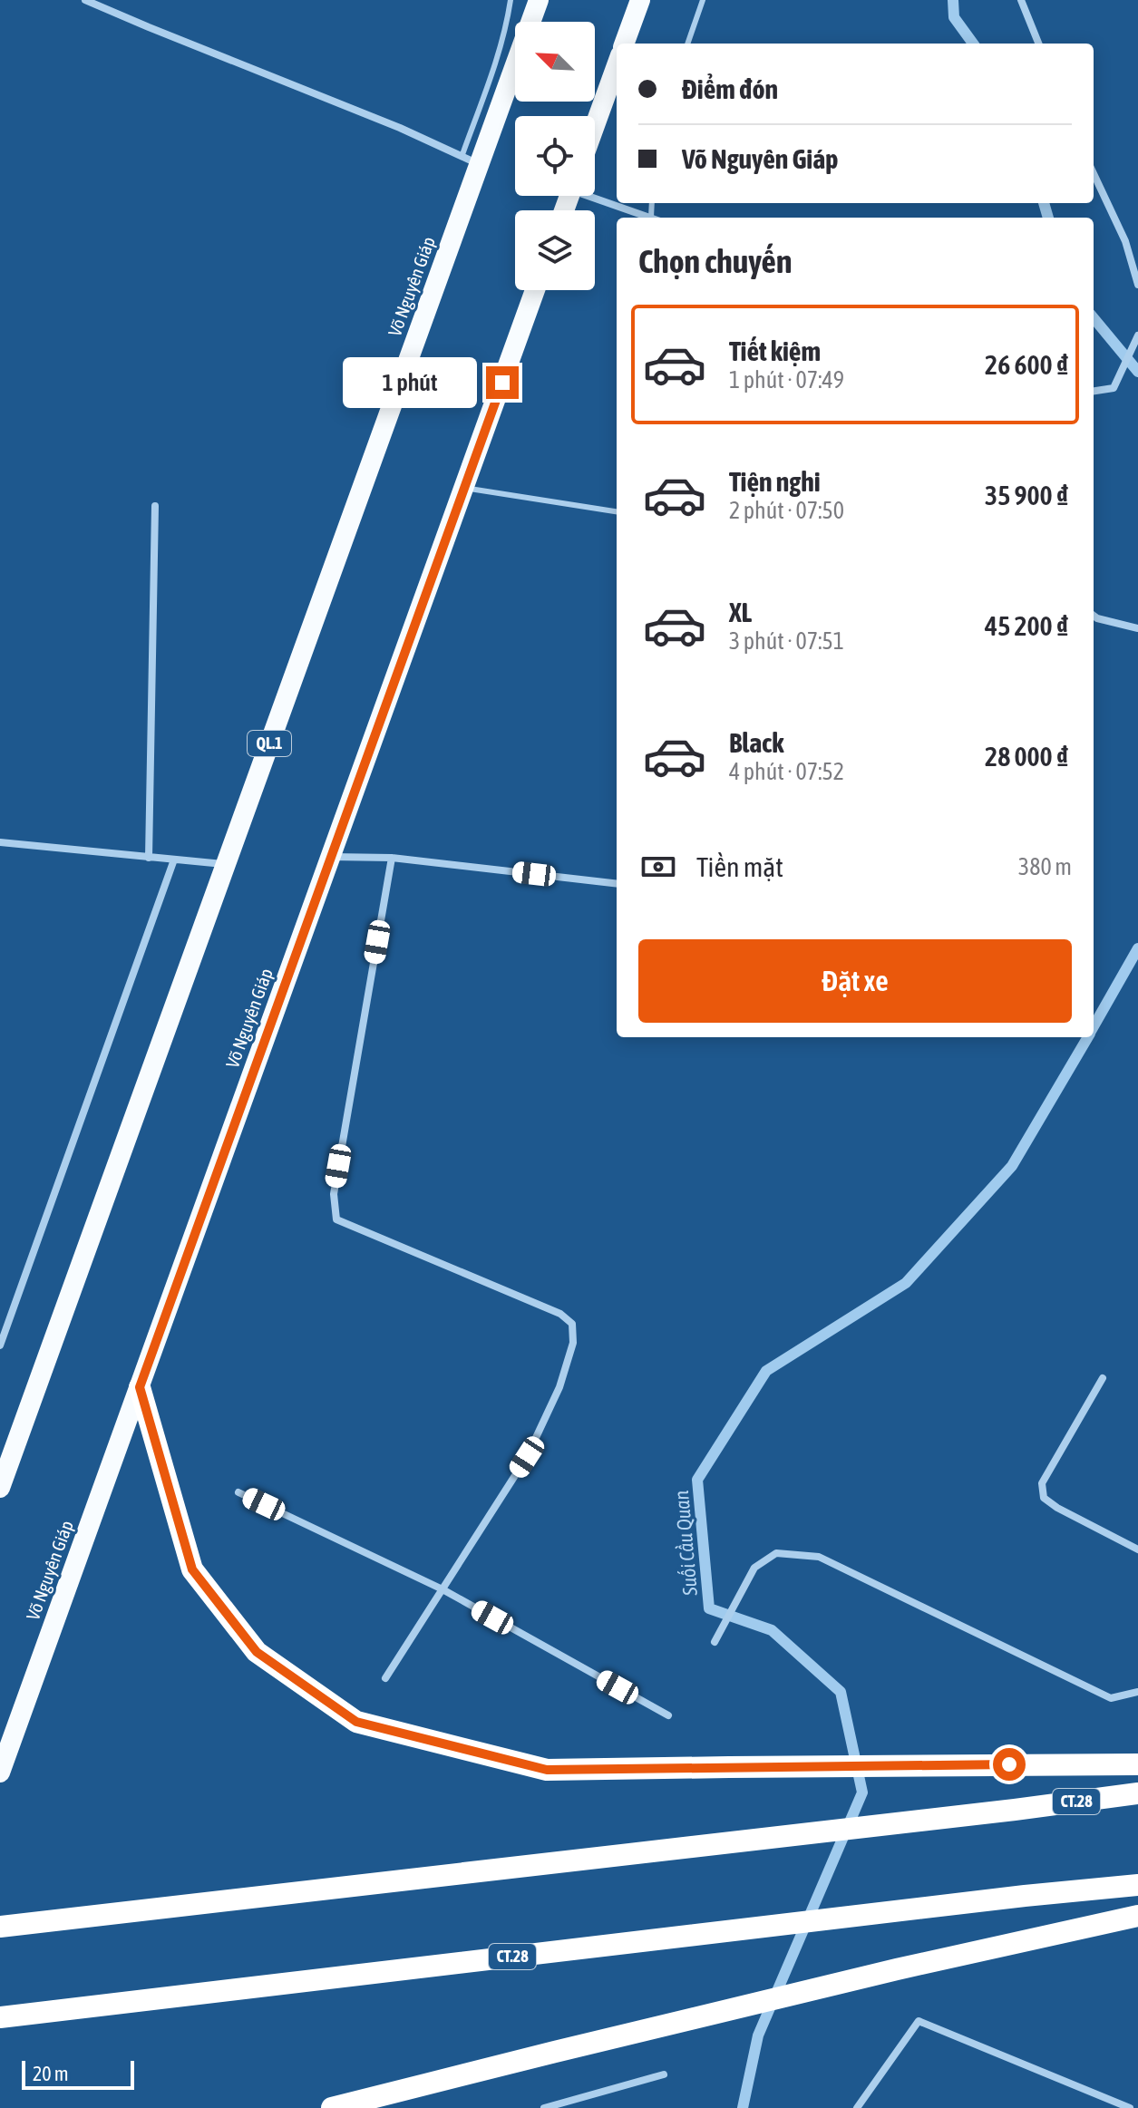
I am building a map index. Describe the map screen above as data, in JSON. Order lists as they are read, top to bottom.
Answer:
{
  "streets": {
    "highway": ["Võ Nguyên Giáp", "QL.1", "CT.28"]
  },
  "crossings": [
    ["Võ Nguyên Giáp", "CT.28"]
  ],
  "water": ["Suối Cầu Quan"],
  "scale_bar": "20 m",
  "north": "top left",
  "page": {
    "banner": ["Điểm đón", "Võ Nguyên Giáp"],
    "heading": "Chọn chuyến",
    "list": [
      {
        "name": "Tiết kiệm",
        "note": "1 phút · 07:49",
        "value": "26 600 ₫"
      },
      {
        "name": "Tiện nghi",
        "note": "2 phút · 07:50",
        "value": "35 900 ₫"
      },
      {
        "name": "XL",
        "note": "3 phút · 07:51",
        "value": "45 200 ₫"
      },
      {
        "name": "Black",
        "note": "4 phút · 07:52",
        "value": "28 000 ₫"
      }
    ],
    "bubble": "1 phút",
    "pay": ["Tiền mặt", "380 m"],
    "buttons": "Đặt xe",
    "scale": "20 m"
  }
}
